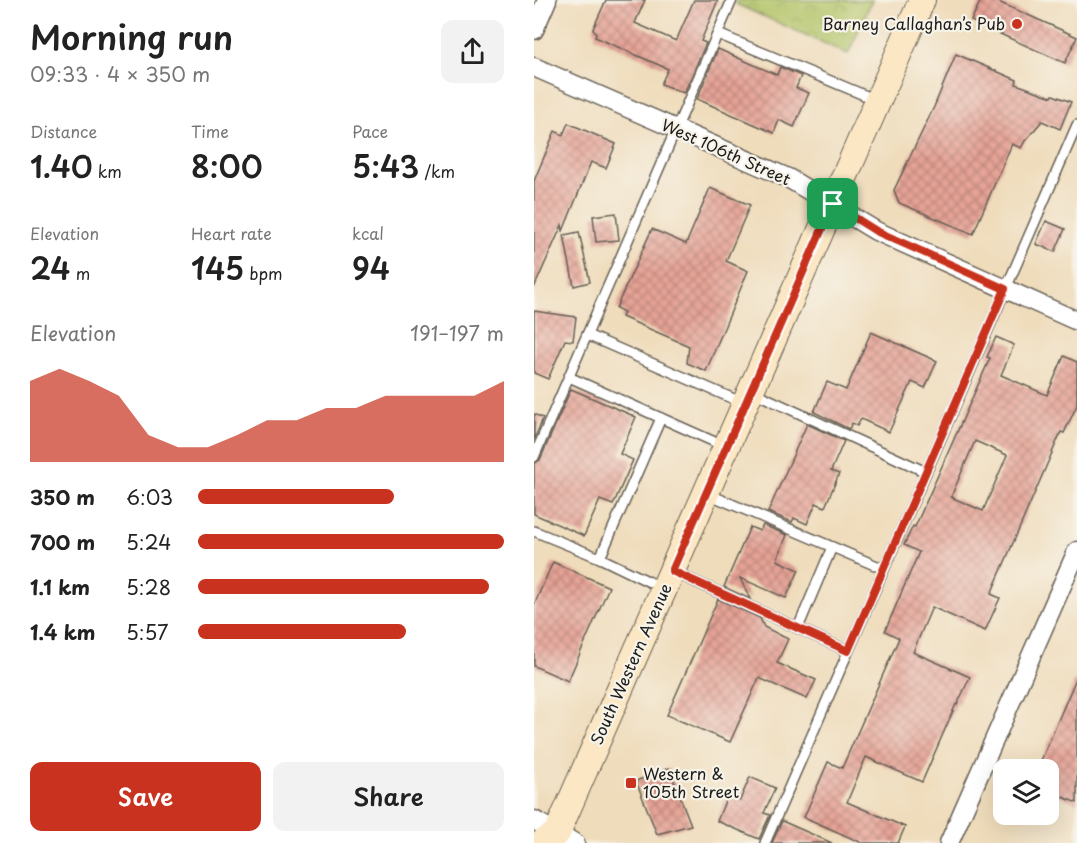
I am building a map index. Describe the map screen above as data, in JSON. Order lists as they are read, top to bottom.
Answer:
{
  "streets": {
    "main road": ["South Western Avenue"],
    "street": ["West 106th Street"]
  },
  "crossings": [
    ["West 106th Street", "South Western Avenue"]
  ],
  "places": {
    "other": ["Barney Callaghan’s Pub"],
    "transit": ["Western & 105th Street"]
  },
  "page": {
    "heading": ["Morning run", "09:33 · 4 × 350 m"],
    "stats": [
      ["Distance", "1.40 km"],
      ["Time", "8:00"],
      ["Pace", "5:43 /km"],
      ["Elevation", "24 m"],
      ["Heart rate", "145 bpm"],
      ["kcal", "94"]
    ],
    "chart": ["Elevation", "191–197 m"],
    "list": [
      {
        "name": "350 m",
        "note": "6:03"
      },
      {
        "name": "700 m",
        "note": "5:24"
      },
      {
        "name": "1.1 km",
        "note": "5:28"
      },
      {
        "name": "1.4 km",
        "note": "5:57"
      }
    ],
    "buttons": ["Save", "Share"]
  }
}
